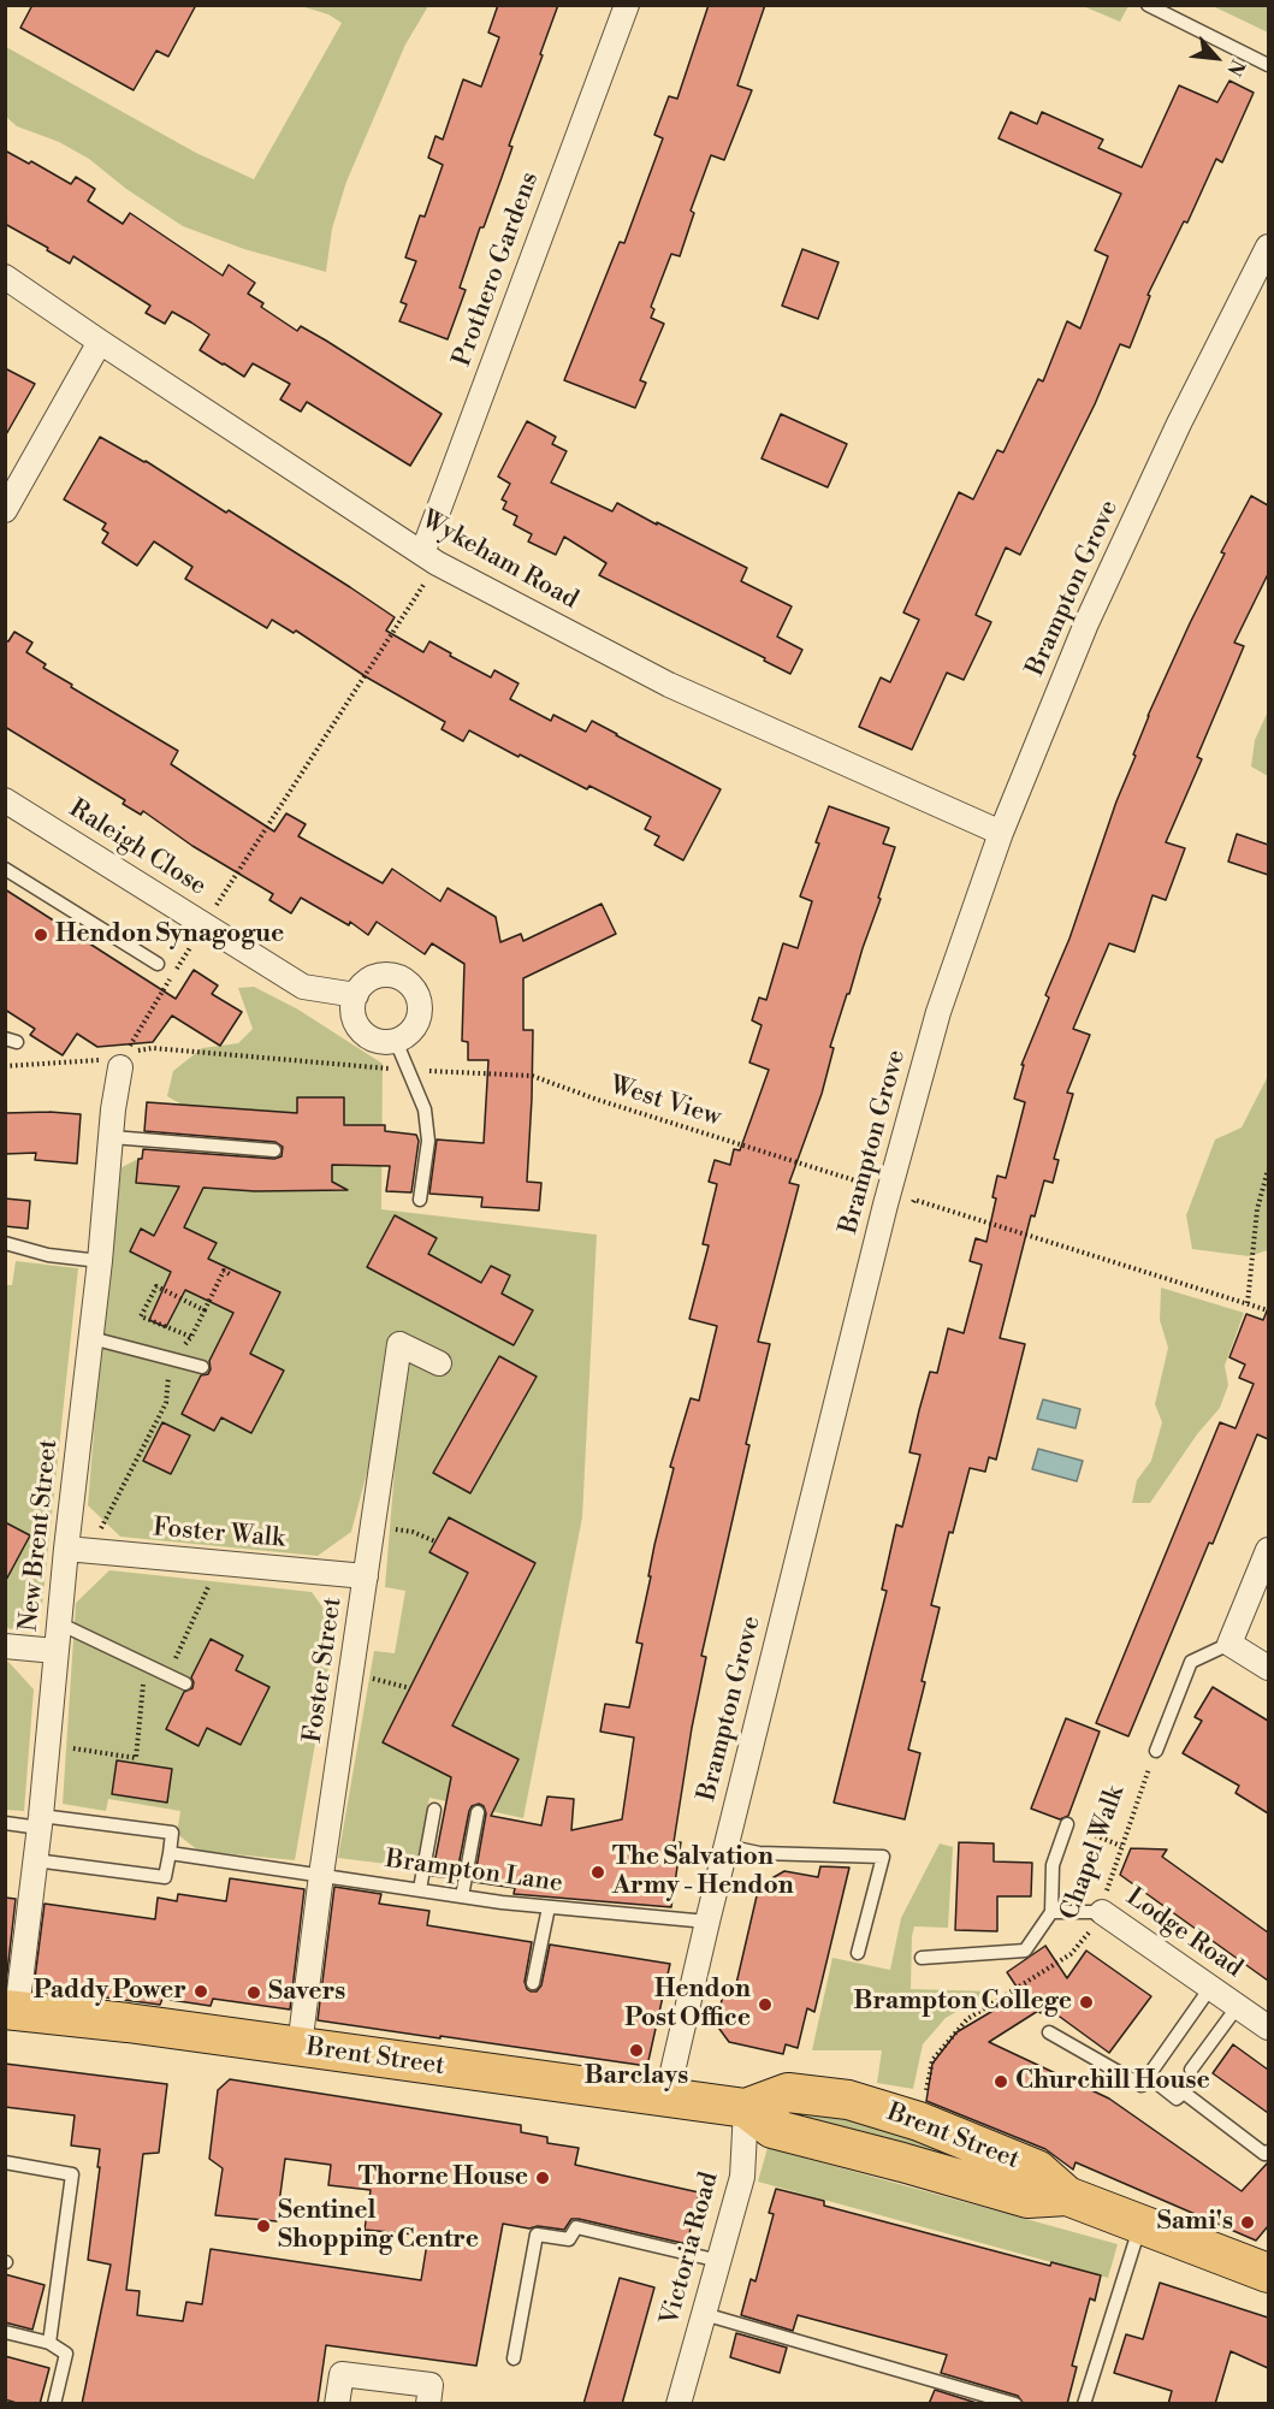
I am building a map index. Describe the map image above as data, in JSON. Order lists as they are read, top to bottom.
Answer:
{
  "streets": {
    "main road": ["Brent Street"],
    "street": [
      "Prothero Gardens",
      "Wykeham Road",
      "Brampton Grove",
      "Raleigh Close",
      "Foster Walk",
      "New Brent Street",
      "Foster Street",
      "Lodge Road",
      "Victoria Road"
    ],
    "lane": ["Brampton Lane"],
    "path": ["West View", "Chapel Walk"]
  },
  "crossings": [
    ["Prothero Gardens", "Wykeham Road"],
    ["Wykeham Road", "Brampton Grove"],
    ["Brampton Grove", "West View"],
    ["Brampton Grove", "Brampton Lane"],
    ["Brampton Grove", "Brent Street"],
    ["West View", "New Brent Street"],
    ["Foster Walk", "New Brent Street"],
    ["Foster Walk", "Foster Street"],
    ["New Brent Street", "Brent Street"],
    ["Foster Street", "Brampton Lane"],
    ["Foster Street", "Brent Street"],
    ["Chapel Walk", "Lodge Road"],
    ["Chapel Walk", "Brent Street"],
    ["Brent Street", "Victoria Road"]
  ],
  "places": [
    "Hendon Synagogue",
    "The Salvation Army - Hendon",
    "Paddy Power",
    "Savers",
    "Brampton College",
    "Hendon Post Office",
    "Barclays",
    "Churchill House",
    "Thorne House",
    "Sami's",
    "Sentinel Shopping Centre"
  ],
  "north": "bottom right"
}
